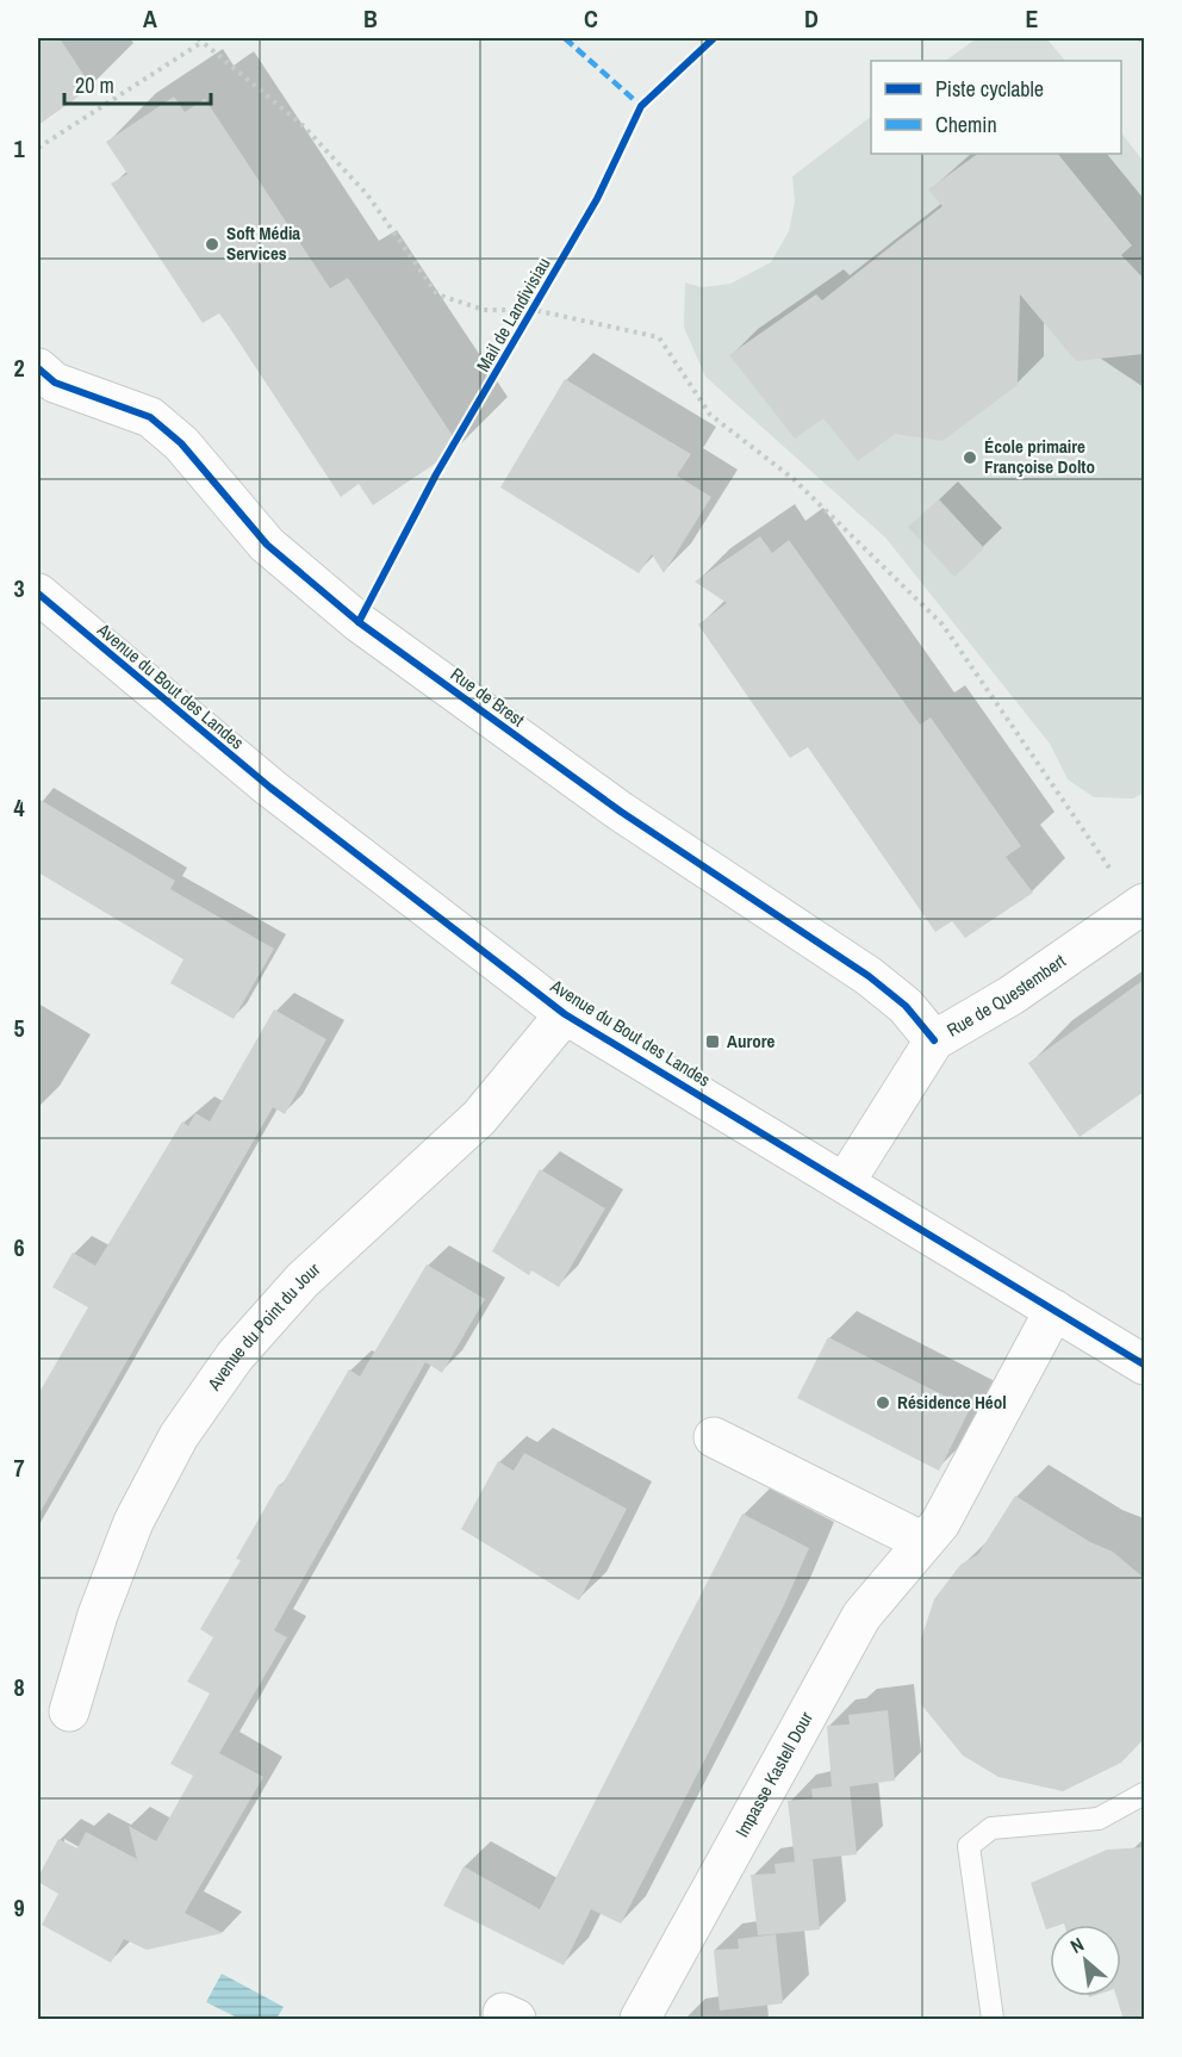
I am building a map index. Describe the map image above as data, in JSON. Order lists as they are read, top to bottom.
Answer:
{
  "streets": {
    "street": [
      "Avenue du Bout des Landes",
      "Rue de Brest",
      "Rue de Questembert",
      "Avenue du Point du Jour",
      "Impasse Kastell Dour"
    ],
    "cycle path": ["Mail de Landivisiau"]
  },
  "crossings": [
    ["Mail de Landivisiau", "Rue de Brest"],
    ["Avenue du Bout des Landes", "Rue de Questembert"],
    ["Avenue du Bout des Landes", "Avenue du Point du Jour"],
    ["Avenue du Bout des Landes", "Impasse Kastell Dour"],
    ["Rue de Brest", "Rue de Questembert"]
  ],
  "places": {
    "other": ["Soft Média Services", "École primaire Françoise Dolto", "Résidence Héol"],
    "transit": ["Aurore"]
  },
  "legend": ["Piste cyclable", "Chemin"],
  "scale_bar": "20 m",
  "north": "top left",
  "grid": {
    "columns": [
      "A",
      "B",
      "C",
      "D",
      "E"
    ],
    "rows": [
      "1",
      "2",
      "3",
      "4",
      "5",
      "6",
      "7",
      "8",
      "9"
    ]
  }
}
